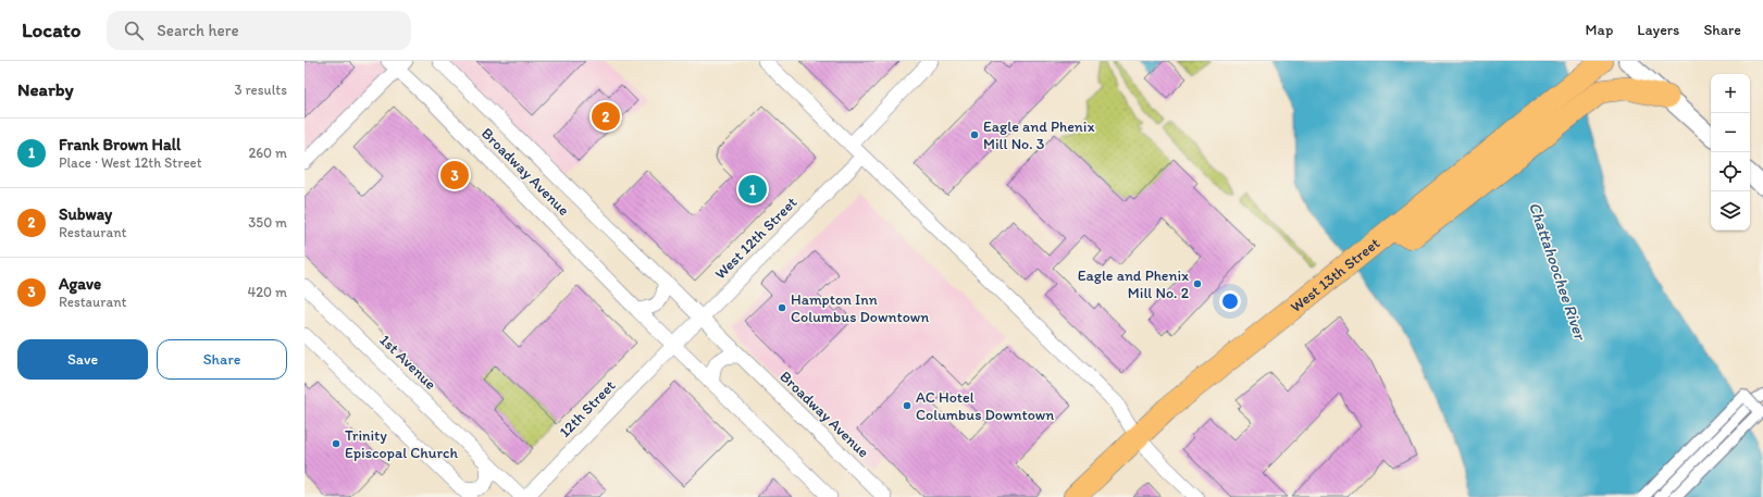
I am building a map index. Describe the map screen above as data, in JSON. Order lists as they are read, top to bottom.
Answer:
{
  "streets": {
    "main road": ["West 13th Street"],
    "street": [
      "Broadway Avenue",
      "West 12th Street",
      "1st Avenue",
      "12th Street"
    ]
  },
  "crossings": [
    ["Broadway Avenue", "West 12th Street"],
    ["Broadway Avenue", "12th Street"],
    ["West 12th Street", "12th Street"]
  ],
  "water": ["Chattahoochee River"],
  "places": [
    "Eagle and Phenix Mill No. 3",
    "Eagle and Phenix Mill No. 2",
    "Hampton Inn Columbus Downtown",
    "AC Hotel Columbus Downtown",
    "Trinity Episcopal Church"
  ],
  "page": {
    "header": "Locato",
    "search": "Search here",
    "nav": ["Map", "Layers", "Share"],
    "heading": ["Nearby", "3 results"],
    "map_buttons": ["+", "−"],
    "pins": ["2", "3", "1"],
    "list": [
      {
        "mark": "1",
        "name": "Frank Brown Hall",
        "note": "Place · West 12th Street",
        "value": "260 m"
      },
      {
        "mark": "2",
        "name": "Subway",
        "note": "Restaurant",
        "value": "350 m"
      },
      {
        "mark": "3",
        "name": "Agave",
        "note": "Restaurant",
        "value": "420 m"
      }
    ],
    "buttons": ["Save", "Share"]
  }
}
